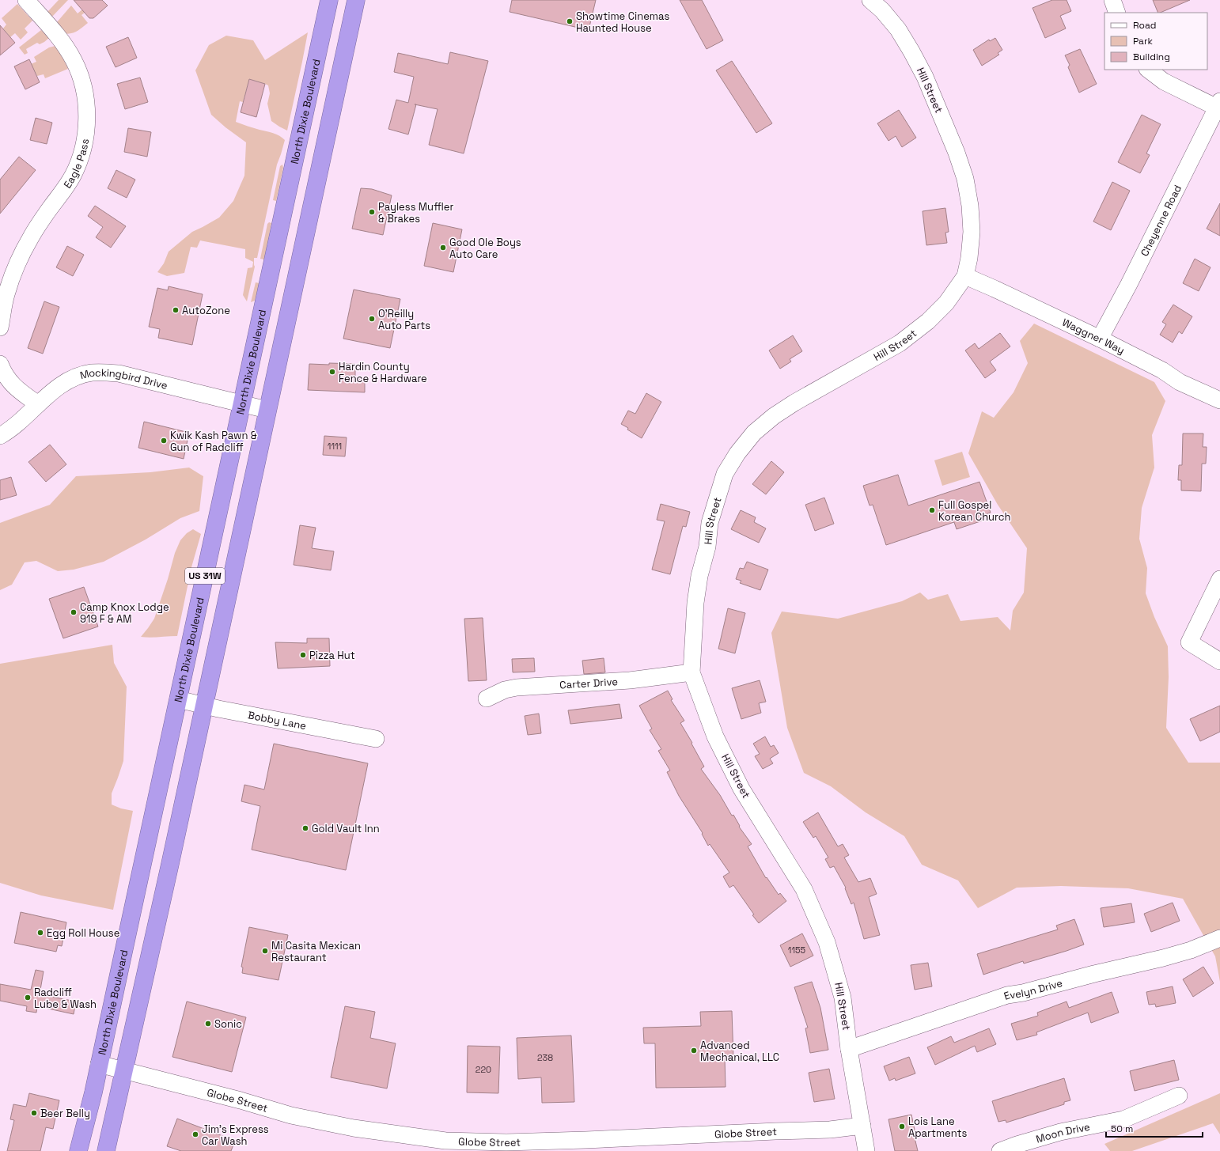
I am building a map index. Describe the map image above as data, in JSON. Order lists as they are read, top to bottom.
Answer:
{
  "streets": {
    "highway": ["North Dixie Boulevard", "US 31W"],
    "street": [
      "Hill Street",
      "Eagle Pass",
      "Cheyenne Road",
      "Waggner Way",
      "Mockingbird Drive",
      "Carter Drive",
      "Bobby Lane",
      "Evelyn Drive",
      "Globe Street",
      "Moon Drive"
    ]
  },
  "crossings": [
    ["Hill Street", "Waggner Way"],
    ["Hill Street", "Carter Drive"],
    ["Hill Street", "Evelyn Drive"],
    ["Hill Street", "Globe Street"],
    ["North Dixie Boulevard", "Mockingbird Drive"],
    ["North Dixie Boulevard", "Bobby Lane"],
    ["North Dixie Boulevard", "Globe Street"],
    ["Cheyenne Road", "Waggner Way"],
    ["Mockingbird Drive", "US 31W"],
    ["US 31W", "Bobby Lane"],
    ["US 31W", "Globe Street"]
  ],
  "places": [
    "Showtime Cinemas Haunted House",
    "Payless Muffler & Brakes",
    "Good Ole Boys Auto Care",
    "AutoZone",
    "O'Reilly Auto Parts",
    "Hardin County Fence & Hardware",
    "Kwik Kash Pawn & Gun of Radcliff",
    "Full Gospel Korean Church",
    "Camp Knox Lodge 919 F & AM",
    "Pizza Hut",
    "Gold Vault Inn",
    "Egg Roll House",
    "Mi Casita Mexican Restaurant",
    "Radcliff Lube & Wash",
    "Sonic",
    "Advanced Mechanical, LLC",
    "Beer Belly",
    "Lois Lane Apartments",
    "Jim's Express Car Wash"
  ],
  "house_numbers": [
    "1111",
    "1155",
    "238",
    "220"
  ],
  "legend": ["Road", "Park", "Building"],
  "scale_bar": "50 m"
}
